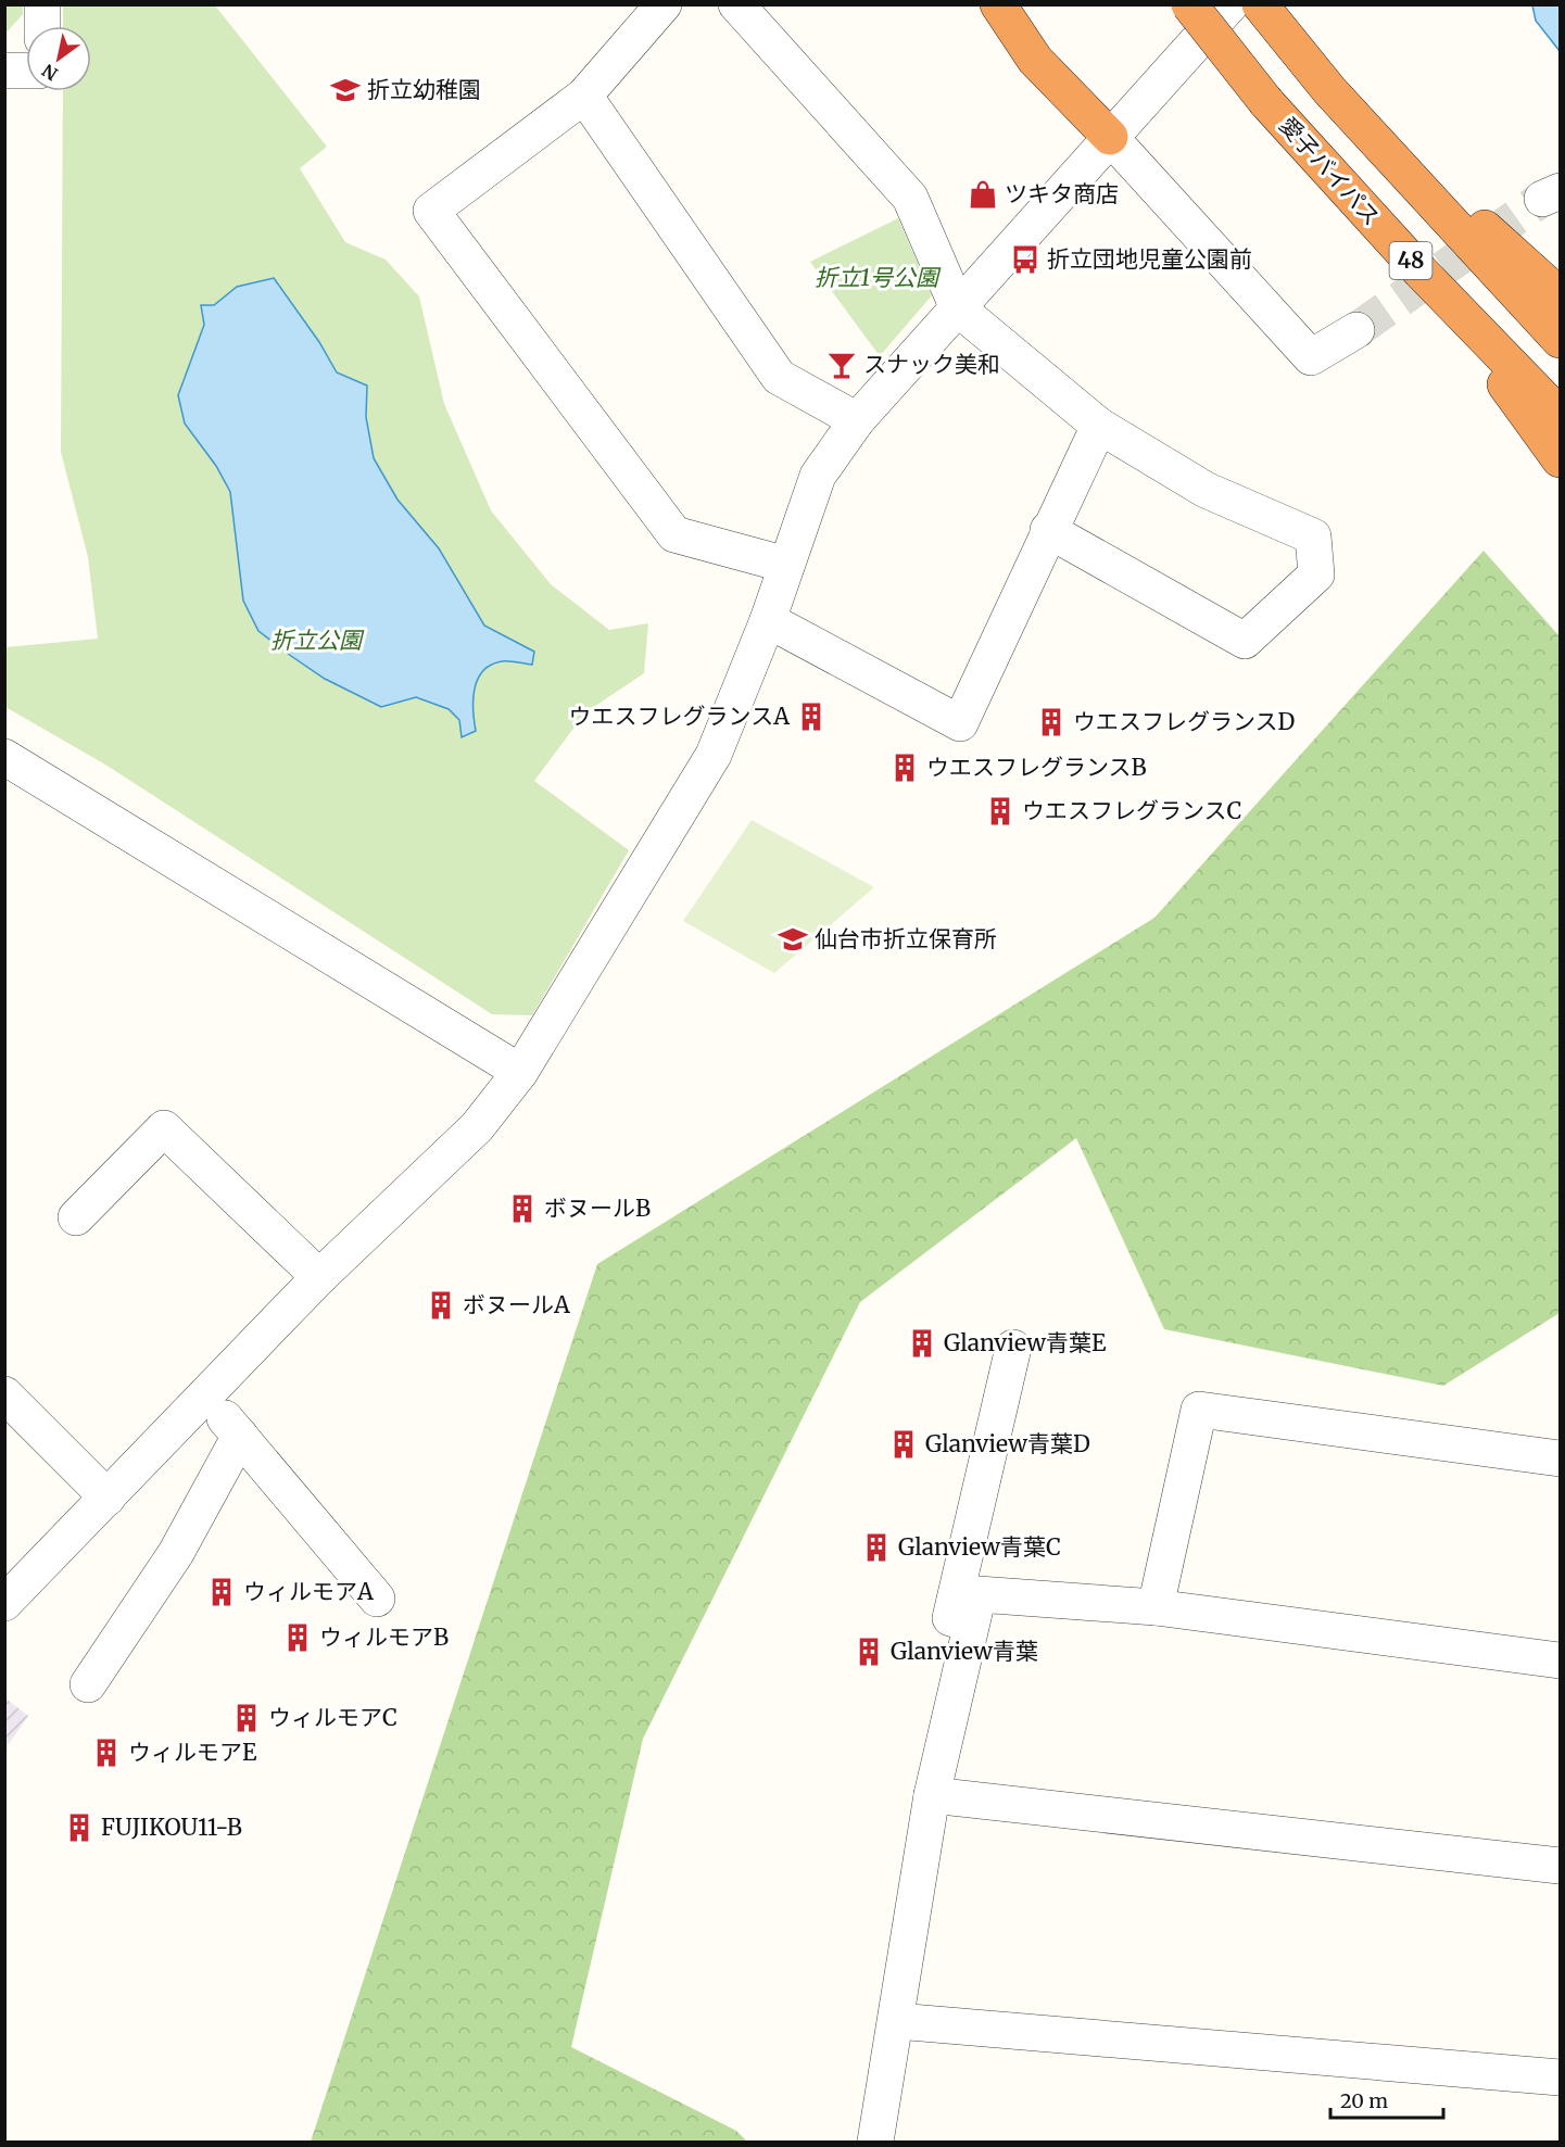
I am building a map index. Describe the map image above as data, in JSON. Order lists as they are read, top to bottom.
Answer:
{
  "streets": {
    "highway": ["愛子バイパス", "48"]
  },
  "parks": ["折立1号公園", "折立公園"],
  "places": {
    "school or university": ["折立幼稚園", "仙台市折立保育所"],
    "shop": ["ツキタ商店"],
    "bus stop": ["折立団地児童公園前"],
    "bar": ["スナック美和"],
    "building": [
      "ウエスフレグランスA",
      "ウエスフレグランスD",
      "ウエスフレグランスB",
      "ウエスフレグランスC",
      "ボヌールB",
      "ボヌールA",
      "Glanview青葉E",
      "Glanview青葉D",
      "Glanview青葉C",
      "ウィルモアA",
      "ウィルモアB",
      "Glanview青葉",
      "ウィルモアC",
      "ウィルモアE",
      "FUJIKOU11-B"
    ]
  },
  "scale_bar": "20 m",
  "north": "bottom left"
}
